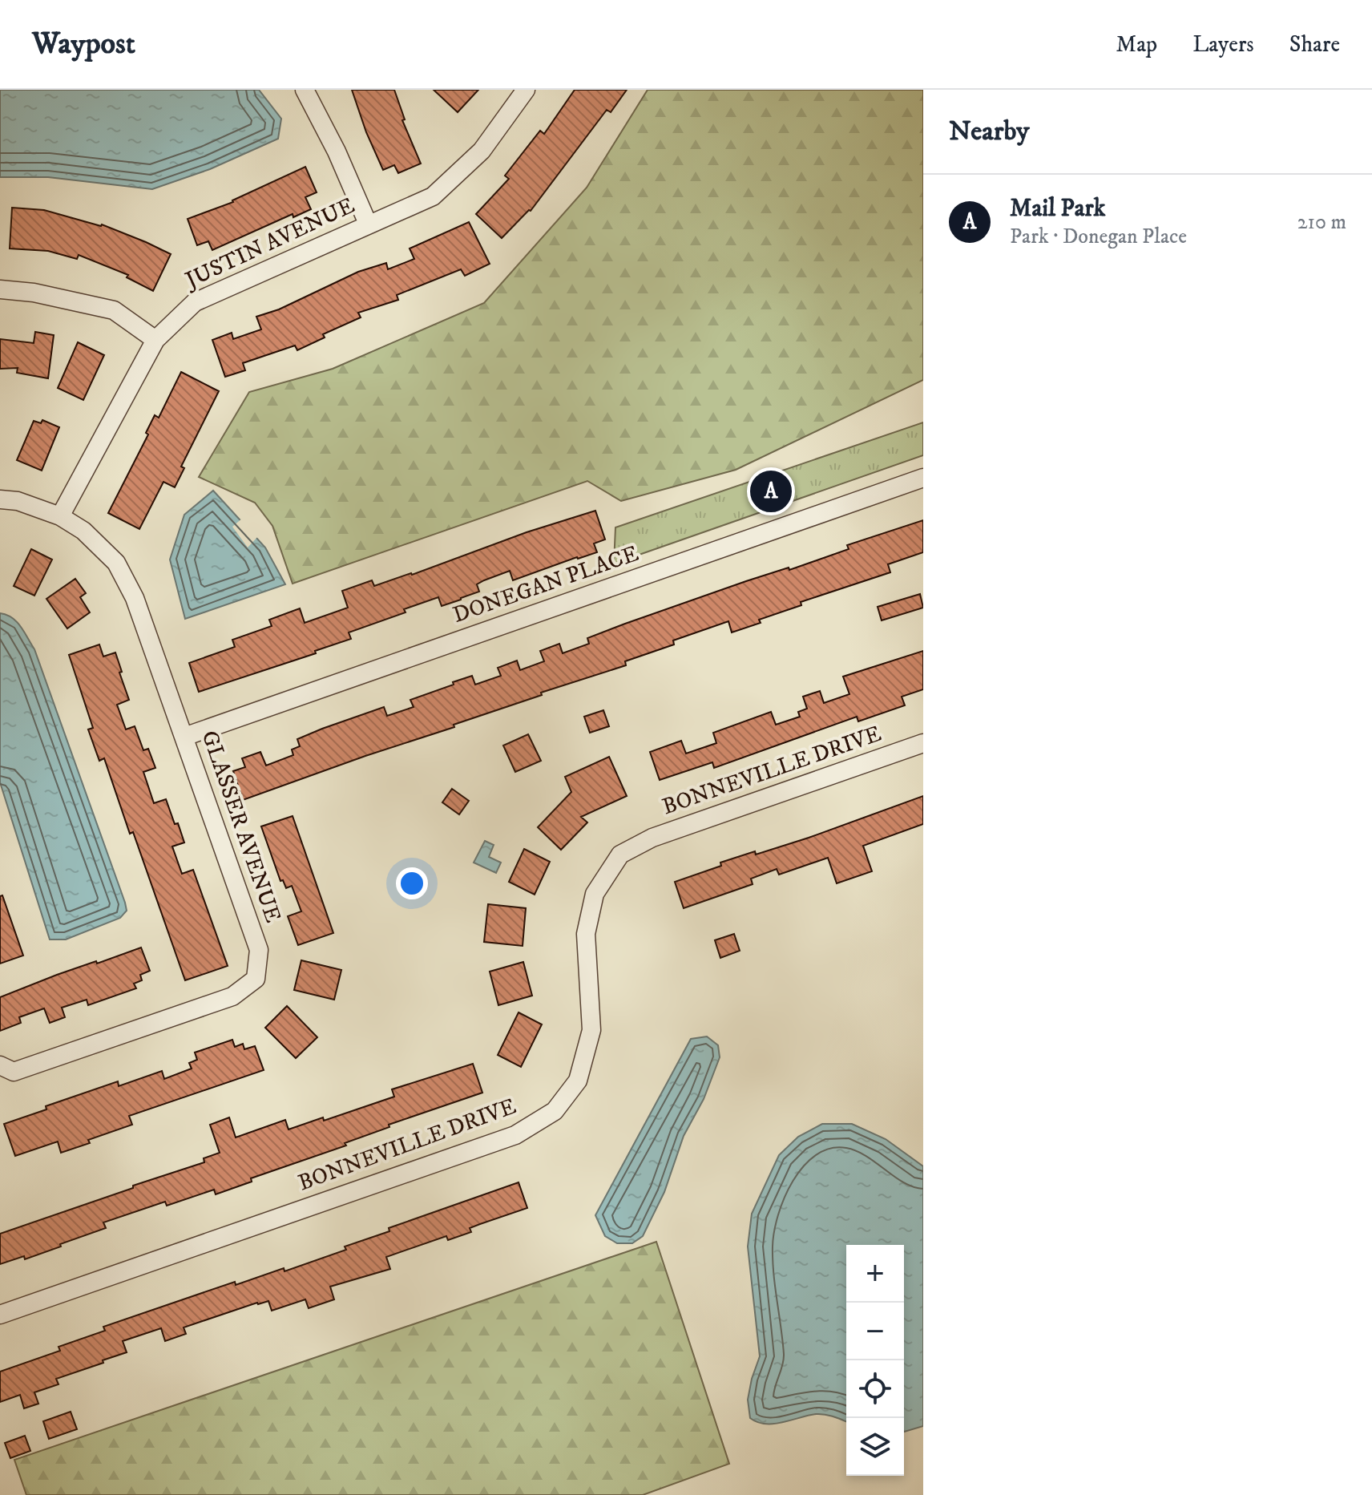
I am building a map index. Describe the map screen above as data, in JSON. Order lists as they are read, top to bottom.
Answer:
{
  "streets": {
    "street": [
      "JUSTIN AVENUE",
      "DONEGAN PLACE",
      "BONNEVILLE DRIVE",
      "GLASSER AVENUE"
    ]
  },
  "crossings": [
    ["JUSTIN AVENUE", "GLASSER AVENUE"],
    ["DONEGAN PLACE", "GLASSER AVENUE"]
  ],
  "page": {
    "header": "Waypost",
    "nav": ["Map", "Layers", "Share"],
    "heading": "Nearby",
    "list": [
      {
        "mark": "A",
        "name": "Mail Park",
        "note": "Park · Donegan Place",
        "value": "210 m"
      }
    ],
    "pins": "A",
    "map_buttons": ["+", "−"]
  }
}
